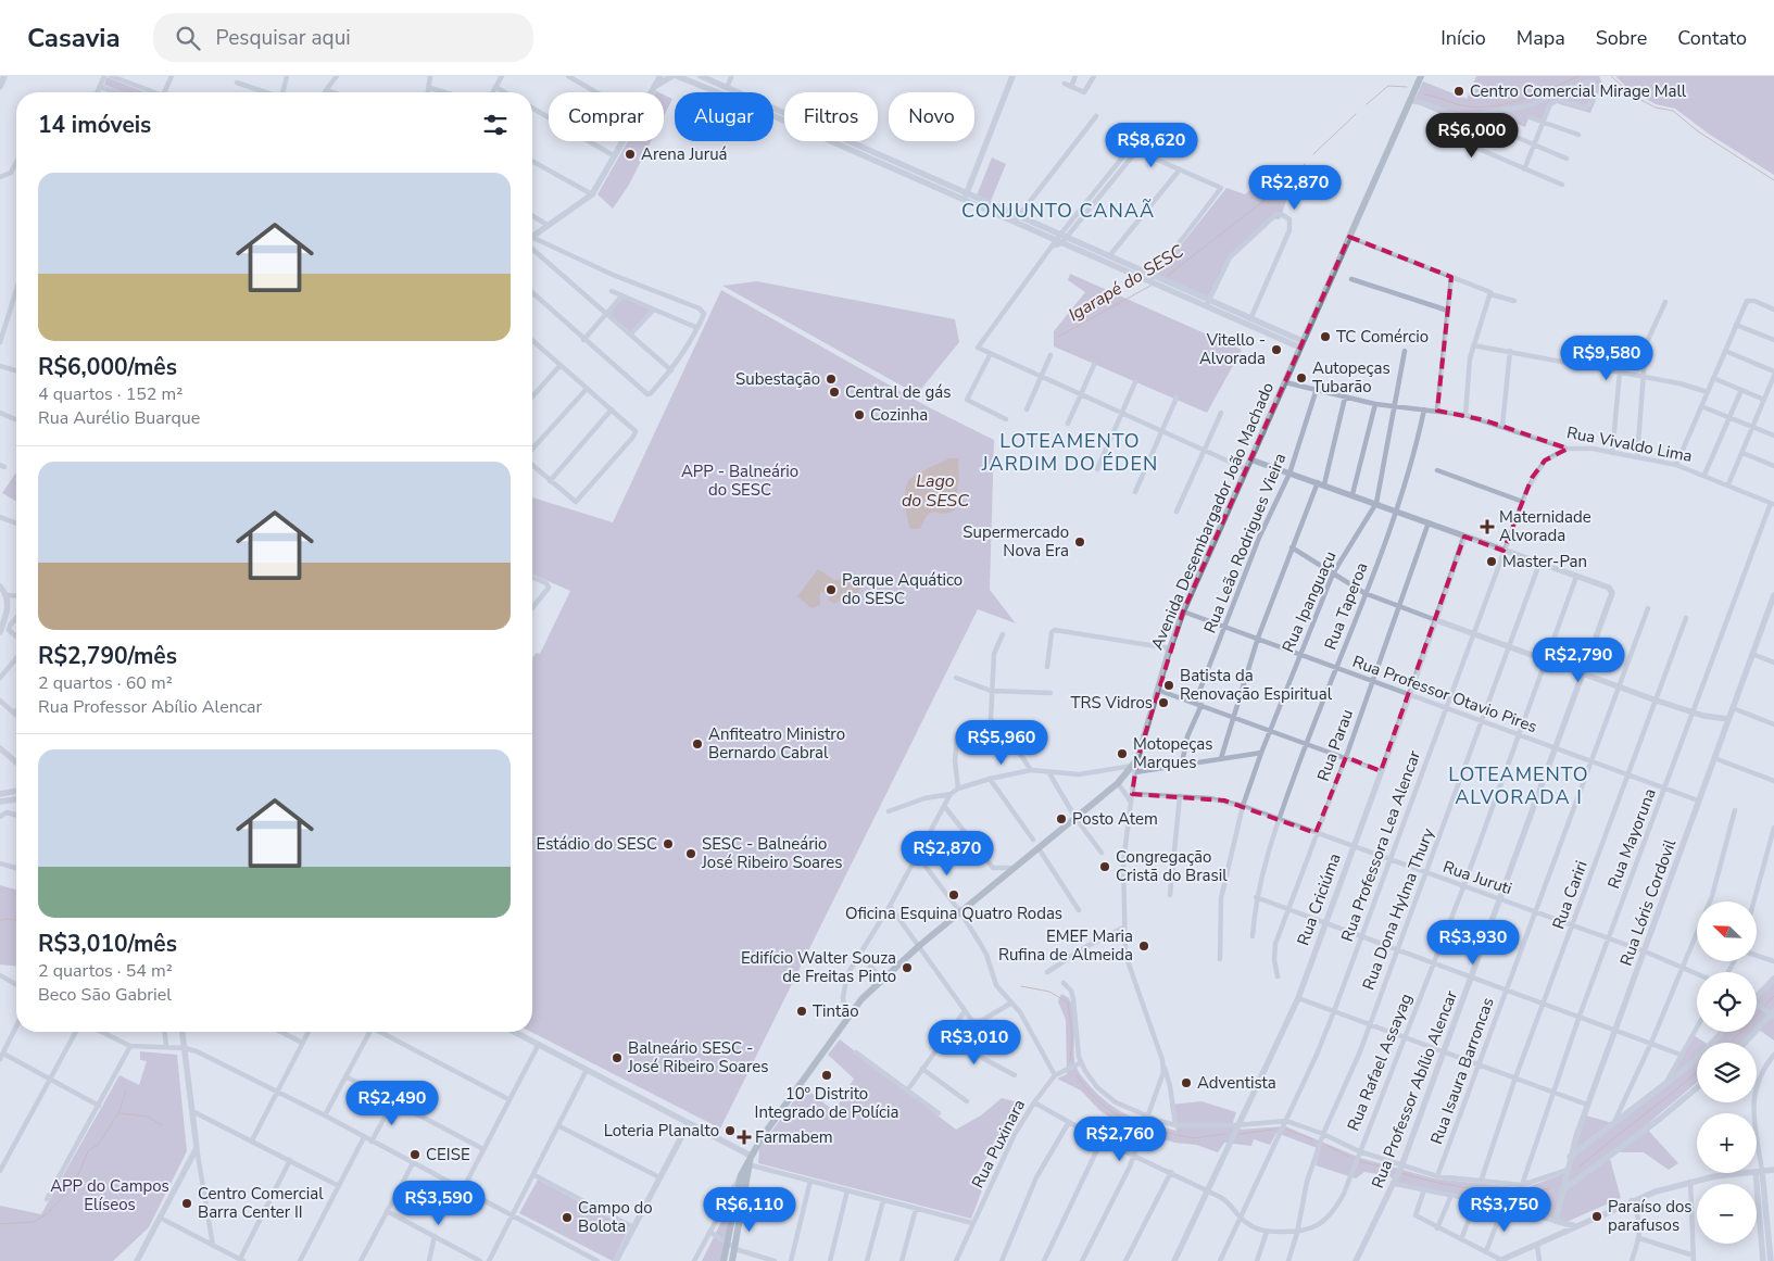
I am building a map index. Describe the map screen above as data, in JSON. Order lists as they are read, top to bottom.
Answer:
{
  "streets": {
    "main road": ["Avenida Desembargador João Machado"],
    "street": [
      "Rua Vivaldo Lima",
      "Rua Leão Rodrigues Vieira",
      "Rua Ipanguaçu",
      "Rua Taperoa",
      "Rua Professor Otavio Pires",
      "Rua Parau",
      "Rua Mayoruna",
      "Rua Professora Lea Alencar",
      "Rua Juruti",
      "Rua Cariri",
      "Rua Criciúma",
      "Rua Lóris Cordovil",
      "Rua Dona Hylma Thury",
      "Rua Rafael Assayag",
      "Rua Isaura Barroncas",
      "Rua Professor Abílio Alencar",
      "Rua Puxinara"
    ]
  },
  "crossings": [
    ["Rua Vivaldo Lima", "Avenida Desembargador João Machado"],
    ["Rua Vivaldo Lima", "Rua Leão Rodrigues Vieira"],
    ["Rua Vivaldo Lima", "Rua Ipanguaçu"],
    ["Rua Vivaldo Lima", "Rua Taperoa"],
    ["Rua Vivaldo Lima", "Rua Mayoruna"],
    ["Rua Vivaldo Lima", "Rua Professora Lea Alencar"],
    ["Avenida Desembargador João Machado", "Rua Professor Otavio Pires"],
    ["Rua Leão Rodrigues Vieira", "Rua Professor Otavio Pires"],
    ["Rua Ipanguaçu", "Rua Professor Otavio Pires"],
    ["Rua Ipanguaçu", "Rua Juruti"],
    ["Rua Taperoa", "Rua Professor Otavio Pires"],
    ["Rua Taperoa", "Rua Juruti"],
    ["Rua Professor Otavio Pires", "Rua Parau"],
    ["Rua Professor Otavio Pires", "Rua Mayoruna"],
    ["Rua Professor Otavio Pires", "Rua Professora Lea Alencar"],
    ["Rua Professor Otavio Pires", "Rua Cariri"],
    ["Rua Professor Otavio Pires", "Rua Criciúma"],
    ["Rua Professor Otavio Pires", "Rua Lóris Cordovil"],
    ["Rua Professor Otavio Pires", "Rua Dona Hylma Thury"],
    ["Rua Professor Otavio Pires", "Rua Rafael Assayag"],
    ["Rua Professor Otavio Pires", "Rua Isaura Barroncas"],
    ["Rua Professor Otavio Pires", "Rua Professor Abílio Alencar"],
    ["Rua Parau", "Rua Juruti"],
    ["Rua Mayoruna", "Rua Juruti"],
    ["Rua Professora Lea Alencar", "Rua Juruti"],
    ["Rua Juruti", "Rua Cariri"],
    ["Rua Juruti", "Rua Criciúma"],
    ["Rua Juruti", "Rua Lóris Cordovil"],
    ["Rua Juruti", "Rua Dona Hylma Thury"],
    ["Rua Juruti", "Rua Rafael Assayag"],
    ["Rua Juruti", "Rua Isaura Barroncas"],
    ["Rua Juruti", "Rua Professor Abílio Alencar"],
    ["Rua Dona Hylma Thury", "Rua Rafael Assayag"],
    ["Rua Rafael Assayag", "Rua Professor Abílio Alencar"]
  ],
  "districts": ["CONJUNTO CANAÃ", "LOTEAMENTO JARDIM DO ÉDEN", "LOTEAMENTO ALVORADA I"],
  "water": ["Igarapé do SESC", "Lago do SESC"],
  "parks": ["APP - Balneário do SESC", "APP do Campos Elíseos"],
  "places": {
    "other": [
      "Centro Comercial Mirage Mall",
      "Arena Juruá",
      "TC Comércio",
      "Vitello - Alvorada",
      "Autopeças Tubarão",
      "Subestação",
      "Central de gás",
      "Cozinha",
      "Supermercado Nova Era",
      "Master-Pan",
      "Parque Aquático do SESC",
      "Batista da Renovação Espiritual",
      "TRS Vidros",
      "Anfiteatro Ministro Bernardo Cabral",
      "Motopeças Marques",
      "Posto Atem",
      "Estádio do SESC",
      "SESC - Balneário José Ribeiro Soares",
      "Congregação Cristã do Brasil",
      "Oficina Esquina Quatro Rodas",
      "EMEF Maria Rufina de Almeida",
      "Edifício Walter Souza de Freitas Pinto",
      "Tintão",
      "Balneário SESC - José Ribeiro Soares",
      "10º Distrito Integrado de Polícia",
      "Adventista",
      "Loteria Planalto",
      "CEISE",
      "Centro Comercial Barra Center II",
      "Paraíso dos parafusos",
      "Campo do Bolota"
    ],
    "health": ["Maternidade Alvorada", "Farmabem"]
  },
  "north": "top left",
  "page": {
    "header": "Casavia",
    "search": "Pesquisar aqui",
    "nav": [
      "Início",
      "Mapa",
      "Sobre",
      "Contato"
    ],
    "chip": [
      "Comprar",
      "Alugar",
      "Filtros",
      "Novo"
    ],
    "heading": "14 imóveis",
    "price": [
      "R$6,000",
      "R$8,620",
      "R$2,870",
      "R$9,580",
      "R$2,790",
      "R$5,960",
      "R$2,870",
      "R$3,930",
      "R$3,010",
      "R$2,490",
      "R$2,760",
      "R$3,590",
      "R$6,110",
      "R$3,750"
    ],
    "list": [
      {
        "name": "R$6,000/mês",
        "note": "4 quartos · 152 m² · Rua Aurélio Buarque"
      },
      {
        "name": "R$2,790/mês",
        "note": "2 quartos · 60 m² · Rua Professor Abílio Alencar"
      },
      {
        "name": "R$3,010/mês",
        "note": "2 quartos · 54 m² · Beco São Gabriel"
      }
    ],
    "map_buttons": ["+", "−"]
  }
}
